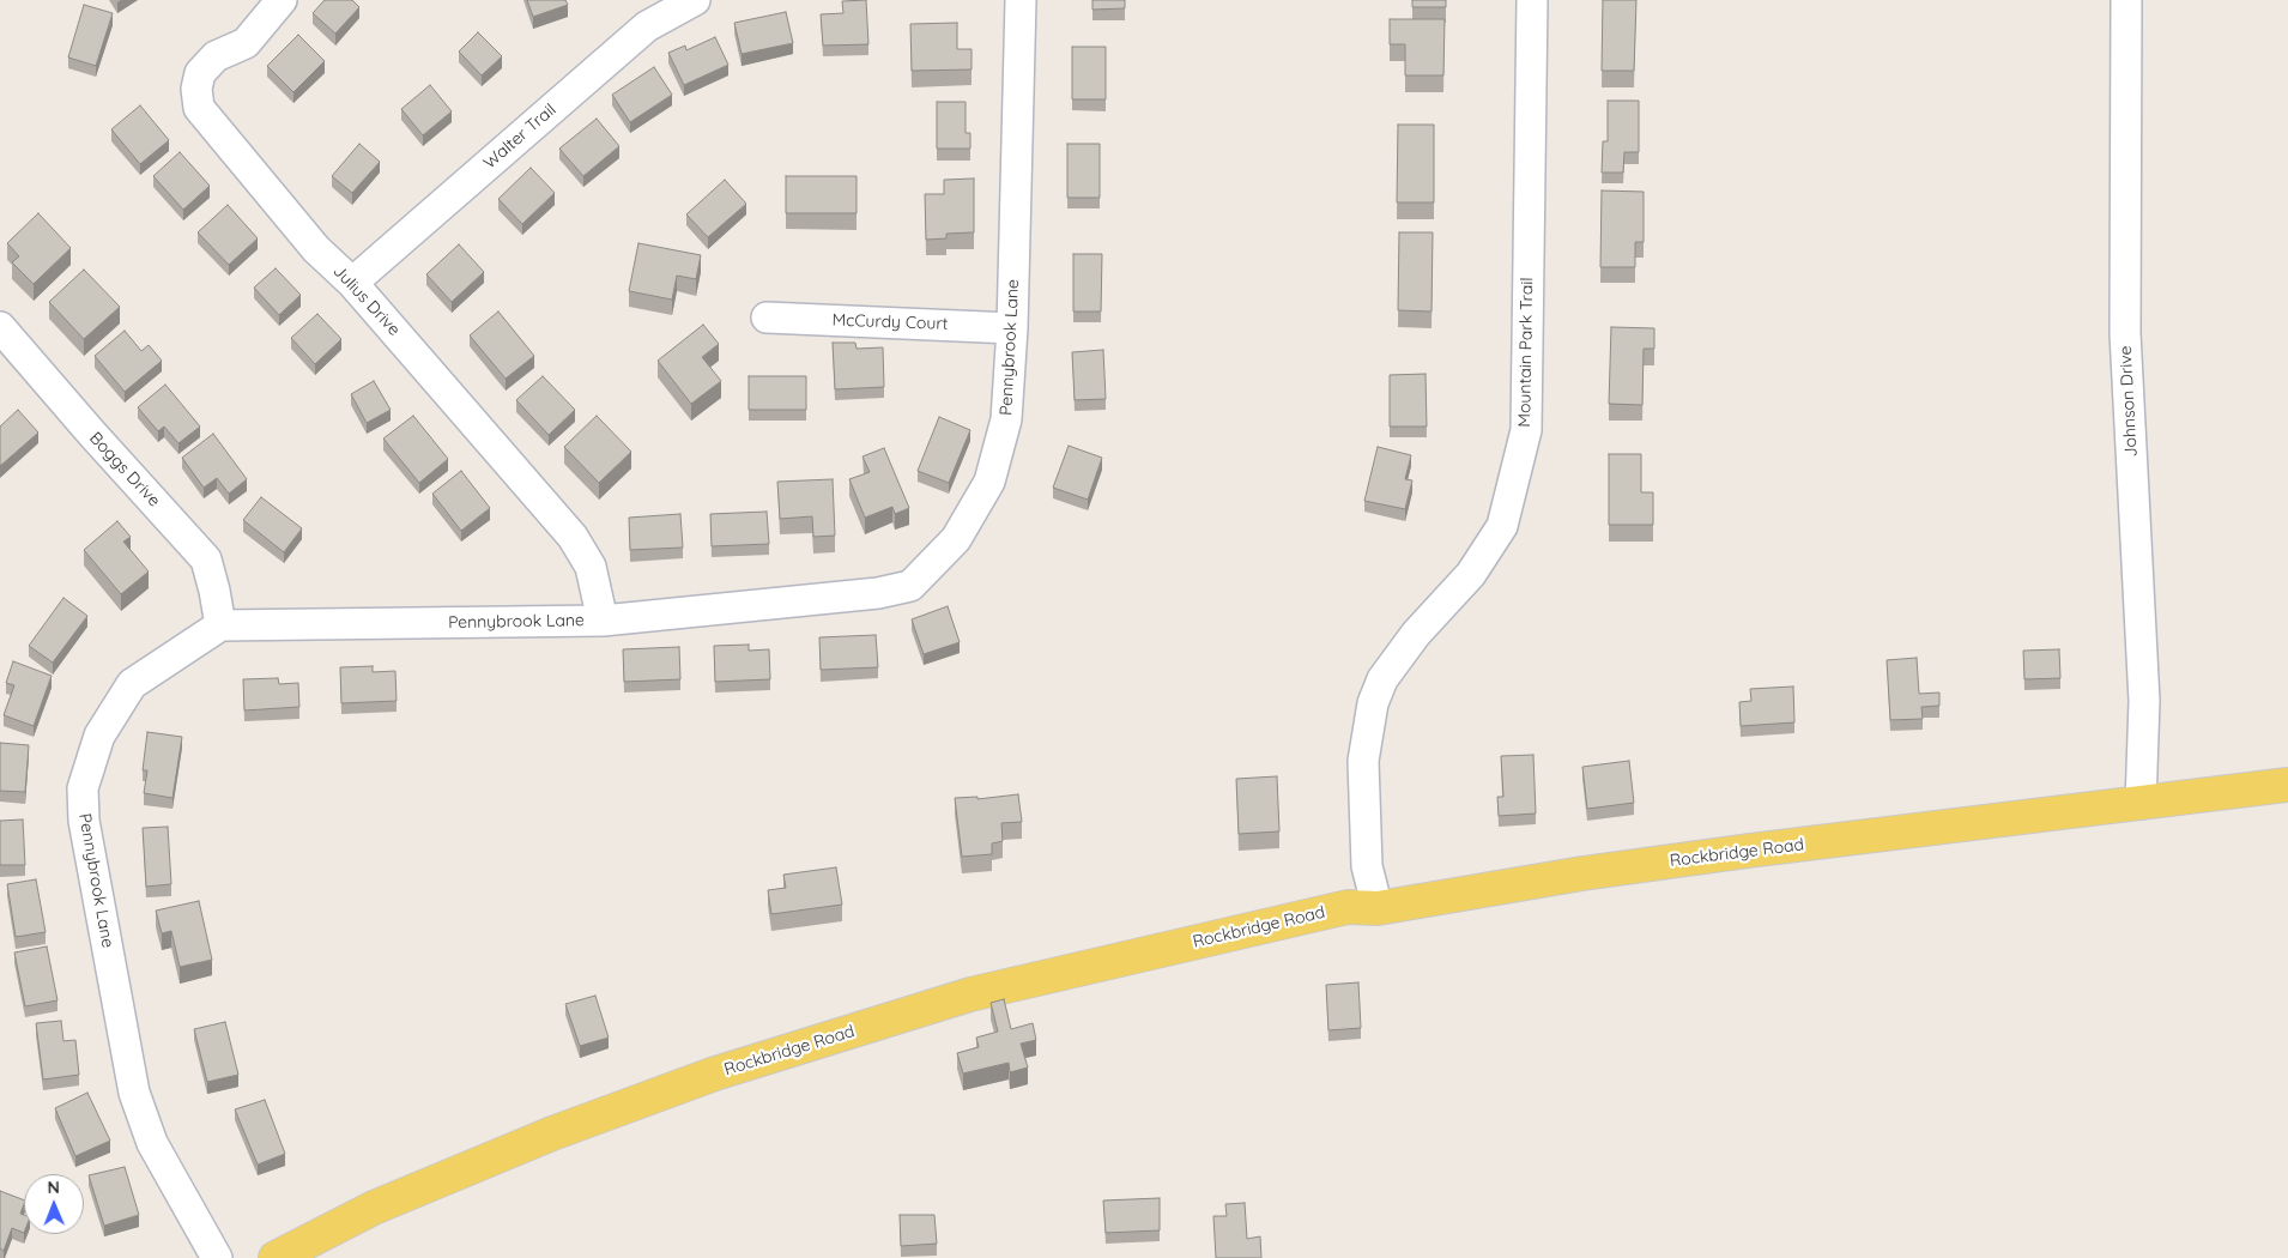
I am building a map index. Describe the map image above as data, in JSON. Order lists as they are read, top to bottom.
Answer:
{
  "streets": {
    "main road": ["Rockbridge Road"],
    "street": [
      "Walter Trail",
      "Julius Drive",
      "McCurdy Court",
      "Pennybrook Lane",
      "Mountain Park Trail",
      "Johnson Drive",
      "Boggs Drive"
    ]
  },
  "crossings": [
    ["Walter Trail", "Julius Drive"],
    ["Julius Drive", "Pennybrook Lane"],
    ["McCurdy Court", "Pennybrook Lane"],
    ["Pennybrook Lane", "Boggs Drive"],
    ["Mountain Park Trail", "Rockbridge Road"],
    ["Johnson Drive", "Rockbridge Road"]
  ],
  "north": "top"
}
